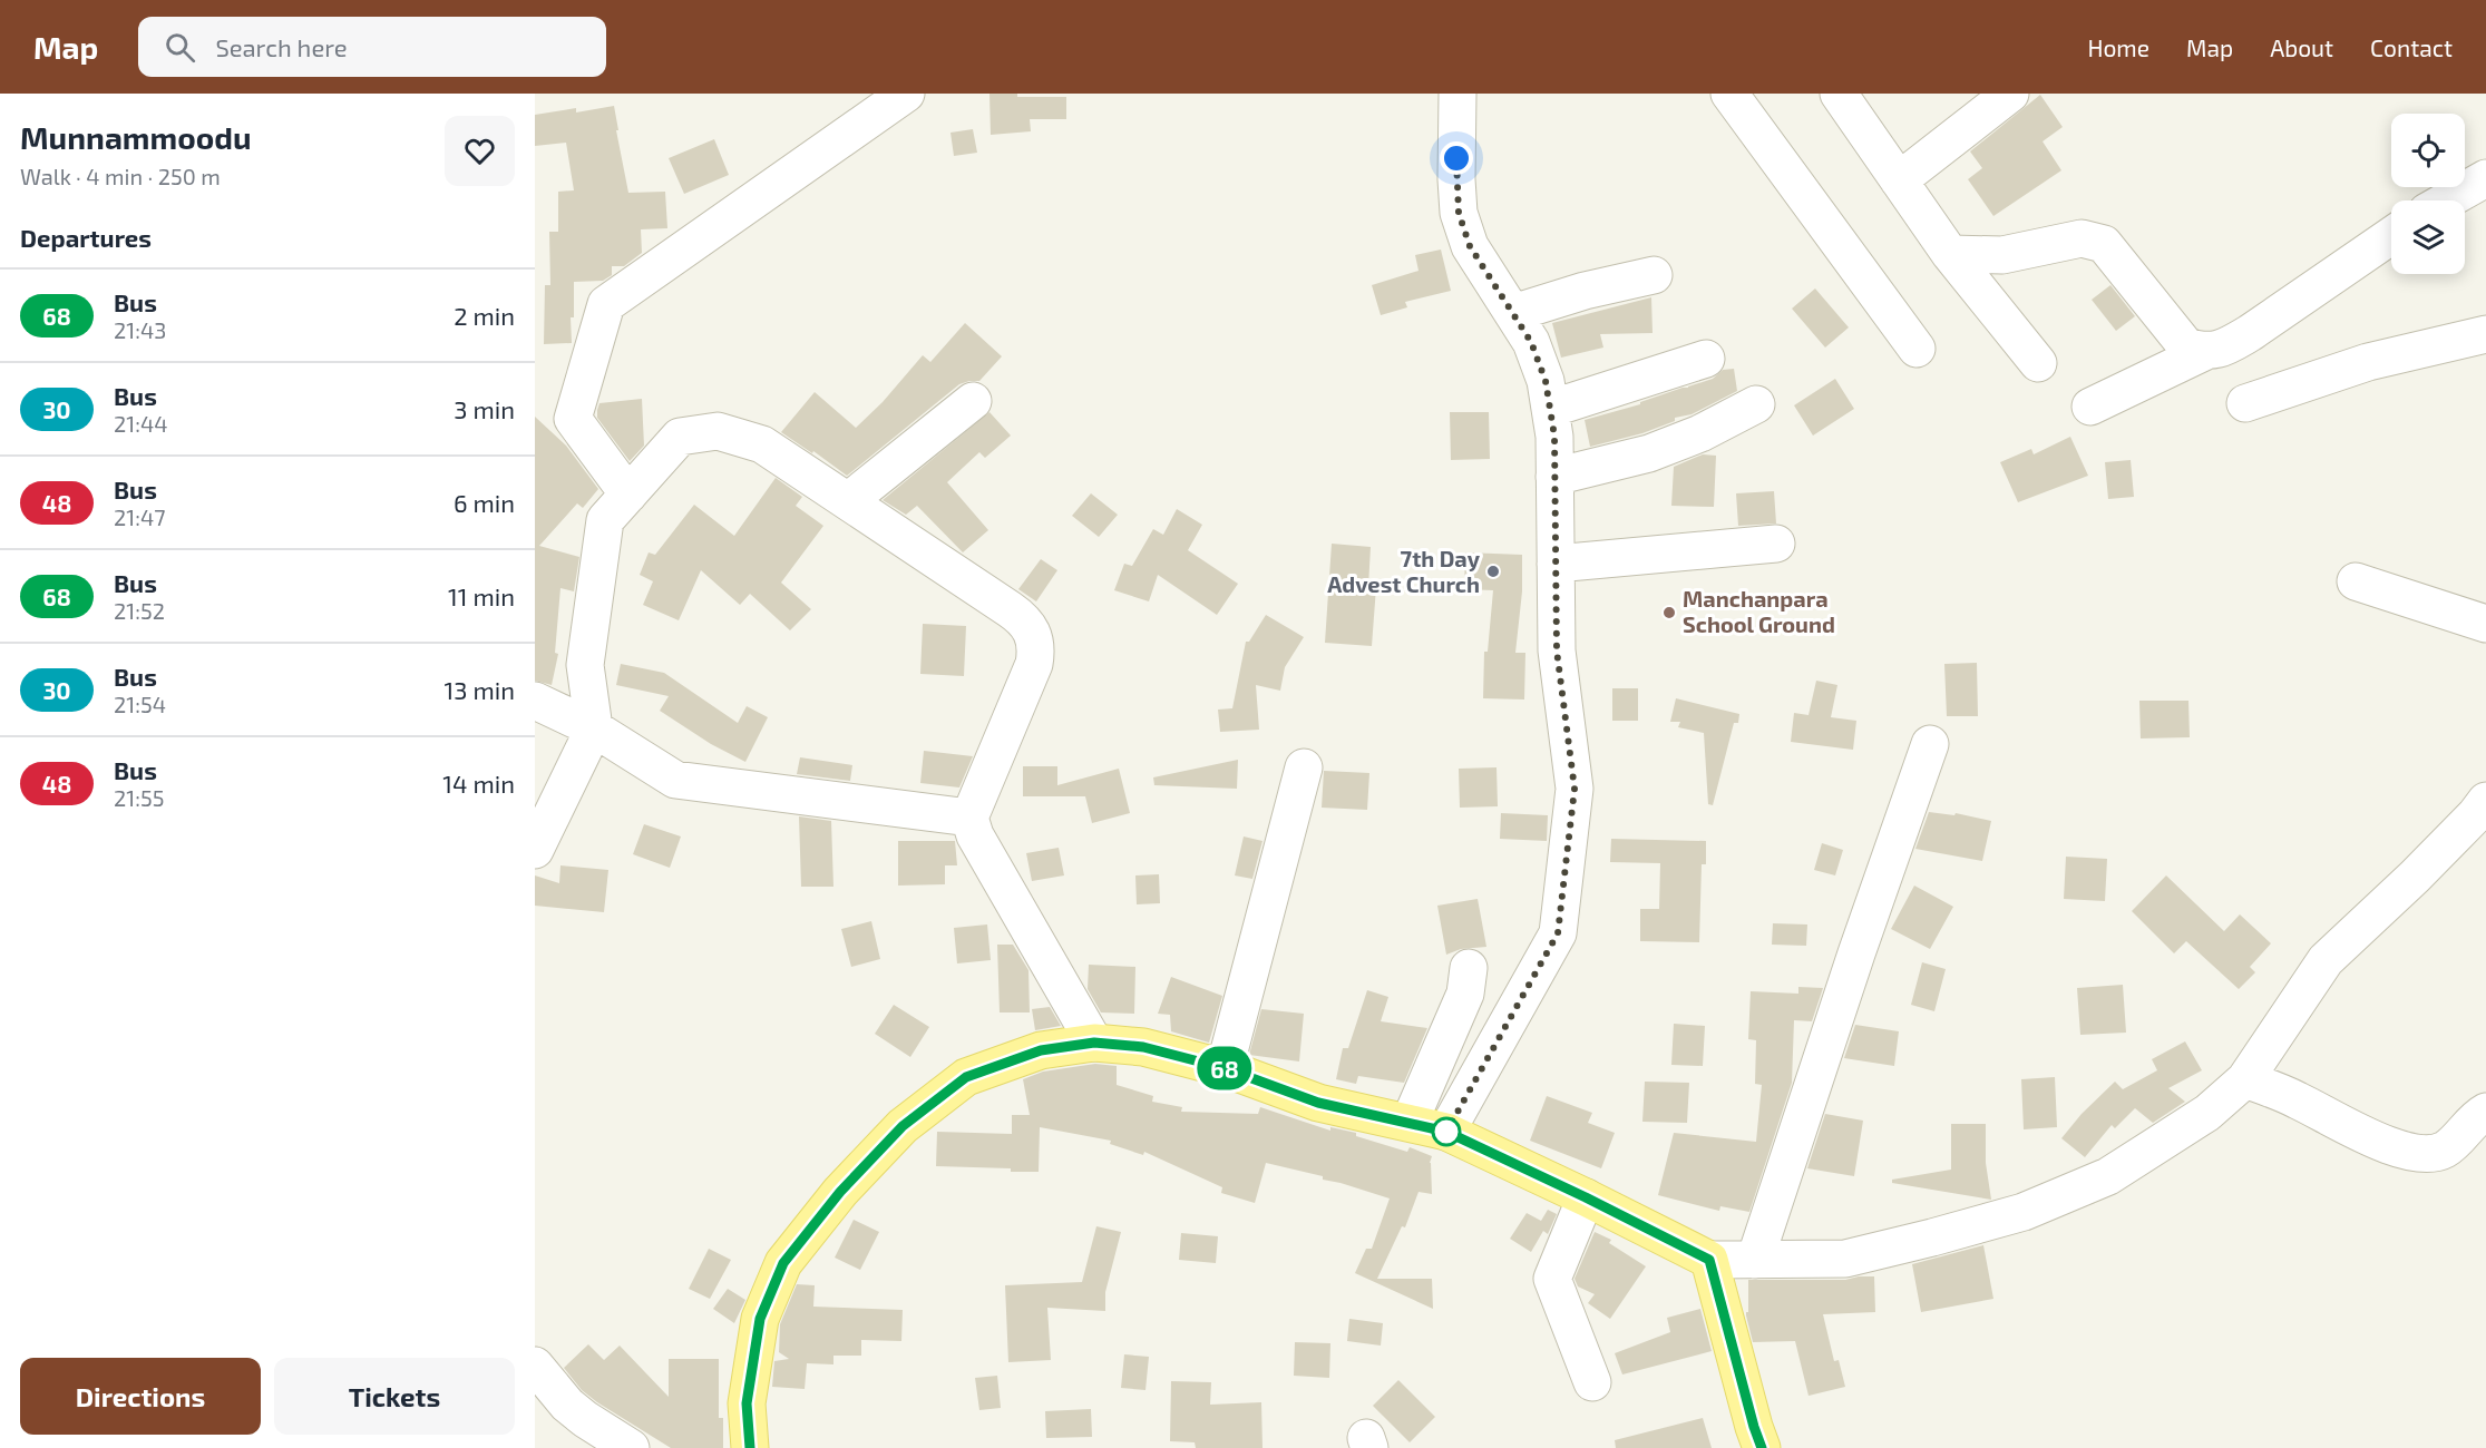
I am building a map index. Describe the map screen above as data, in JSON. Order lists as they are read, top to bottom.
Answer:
{
  "places": ["7th Day Advest Church", "Manchanpara School Ground"],
  "lines": ["bus line 68"],
  "page": {
    "header": "Map",
    "search": "Search here",
    "nav": [
      "Home",
      "Map",
      "About",
      "Contact"
    ],
    "heading": [
      ["Munnammoodu", "Walk · 4 min · 250 m"],
      "Departures"
    ],
    "on_map": "68",
    "list": [
      {
        "mark": "68",
        "name": "Bus",
        "note": "21:43",
        "value": "2 min"
      },
      {
        "mark": "30",
        "name": "Bus",
        "note": "21:44",
        "value": "3 min"
      },
      {
        "mark": "48",
        "name": "Bus",
        "note": "21:47",
        "value": "6 min"
      },
      {
        "mark": "68",
        "name": "Bus",
        "note": "21:52",
        "value": "11 min"
      },
      {
        "mark": "30",
        "name": "Bus",
        "note": "21:54",
        "value": "13 min"
      },
      {
        "mark": "48",
        "name": "Bus",
        "note": "21:55",
        "value": "14 min"
      }
    ],
    "buttons": ["Directions", "Tickets"]
  }
}
